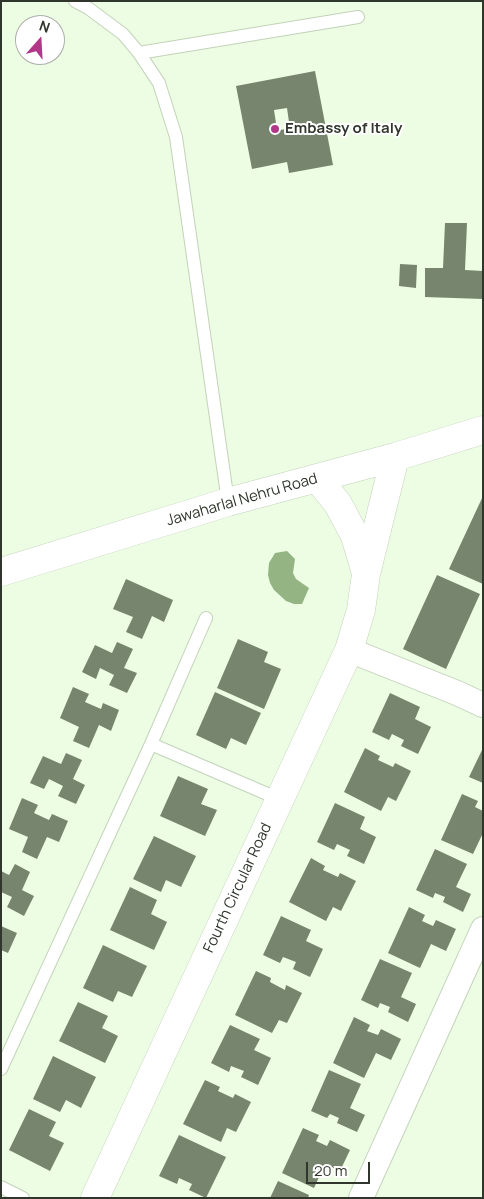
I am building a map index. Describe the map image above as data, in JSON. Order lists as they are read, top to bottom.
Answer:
{
  "streets": {
    "street": ["Jawaharlal Nehru Road", "Fourth Circular Road"]
  },
  "crossings": [
    ["Jawaharlal Nehru Road", "Fourth Circular Road"]
  ],
  "places": ["Embassy of Italy"],
  "scale_bar": "20 m",
  "north": "top"
}
